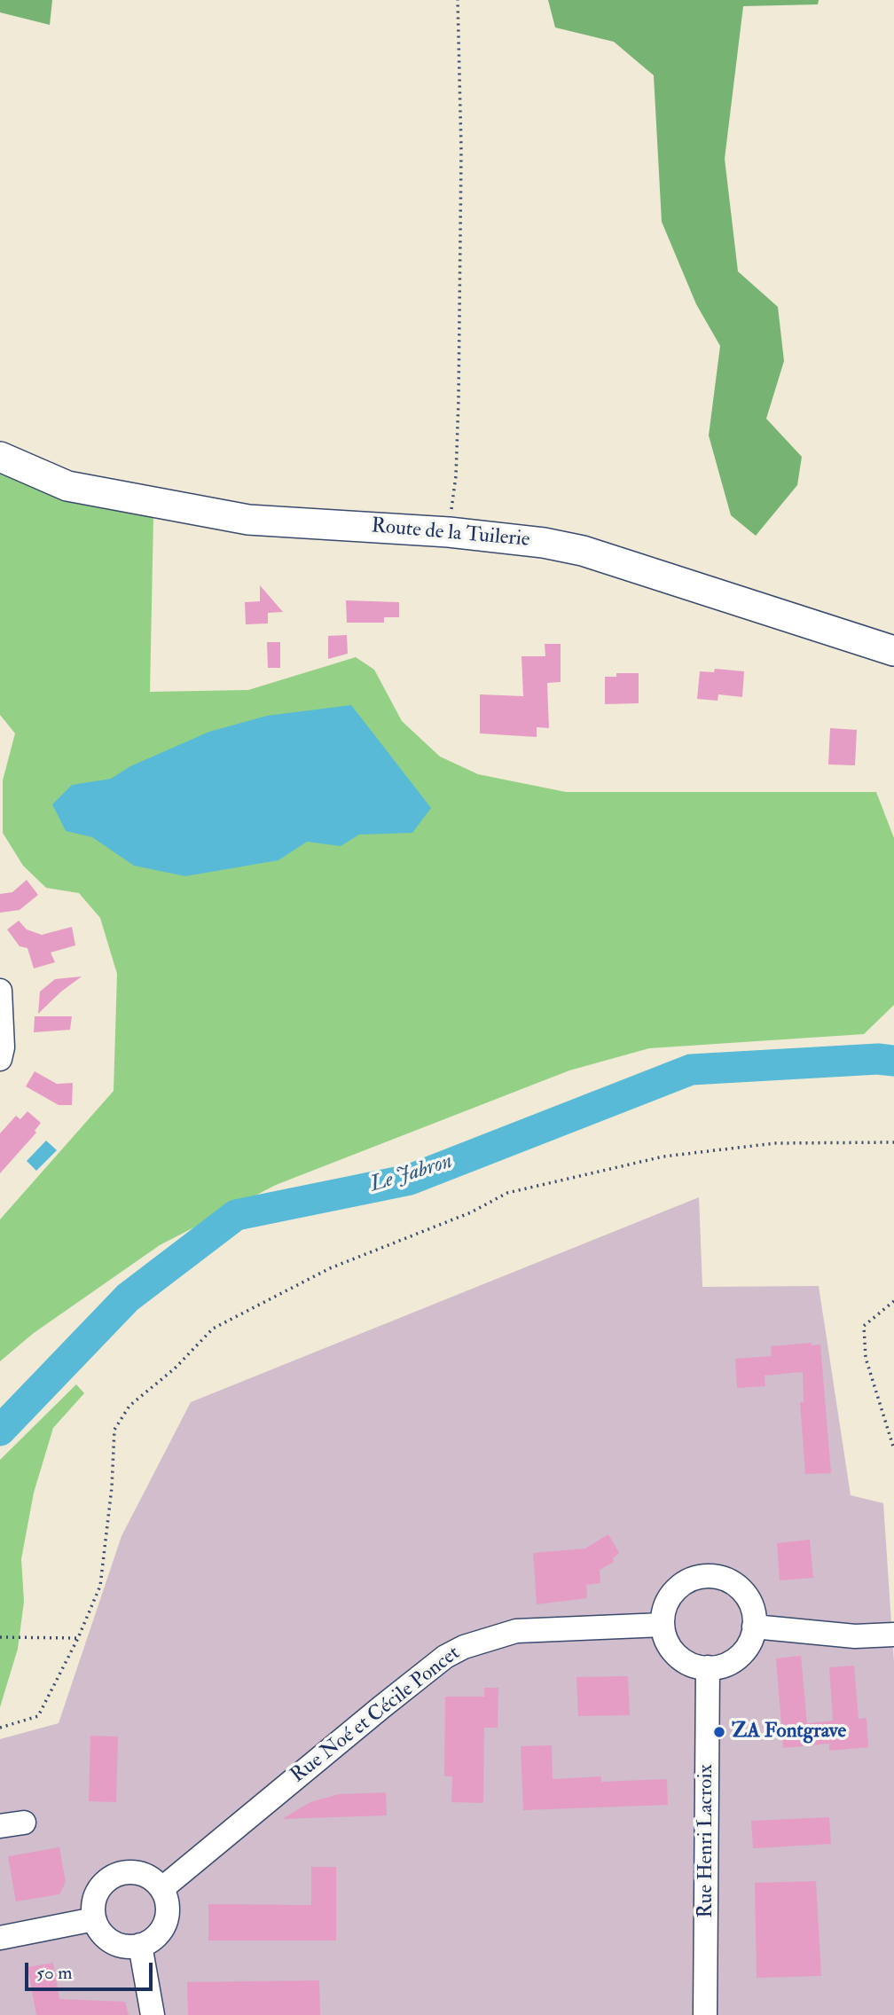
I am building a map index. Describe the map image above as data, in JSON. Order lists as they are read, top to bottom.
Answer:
{
  "streets": {
    "main road": ["Route de la Tuilerie"],
    "street": ["Rue Noé et Cécile Poncet", "Rue Henri Lacroix"]
  },
  "crossings": [
    ["Rue Noé et Cécile Poncet", "Rue Henri Lacroix"]
  ],
  "water": ["Le Jabron"],
  "places": ["ZA Fontgrave"],
  "scale_bar": "50 m"
}
